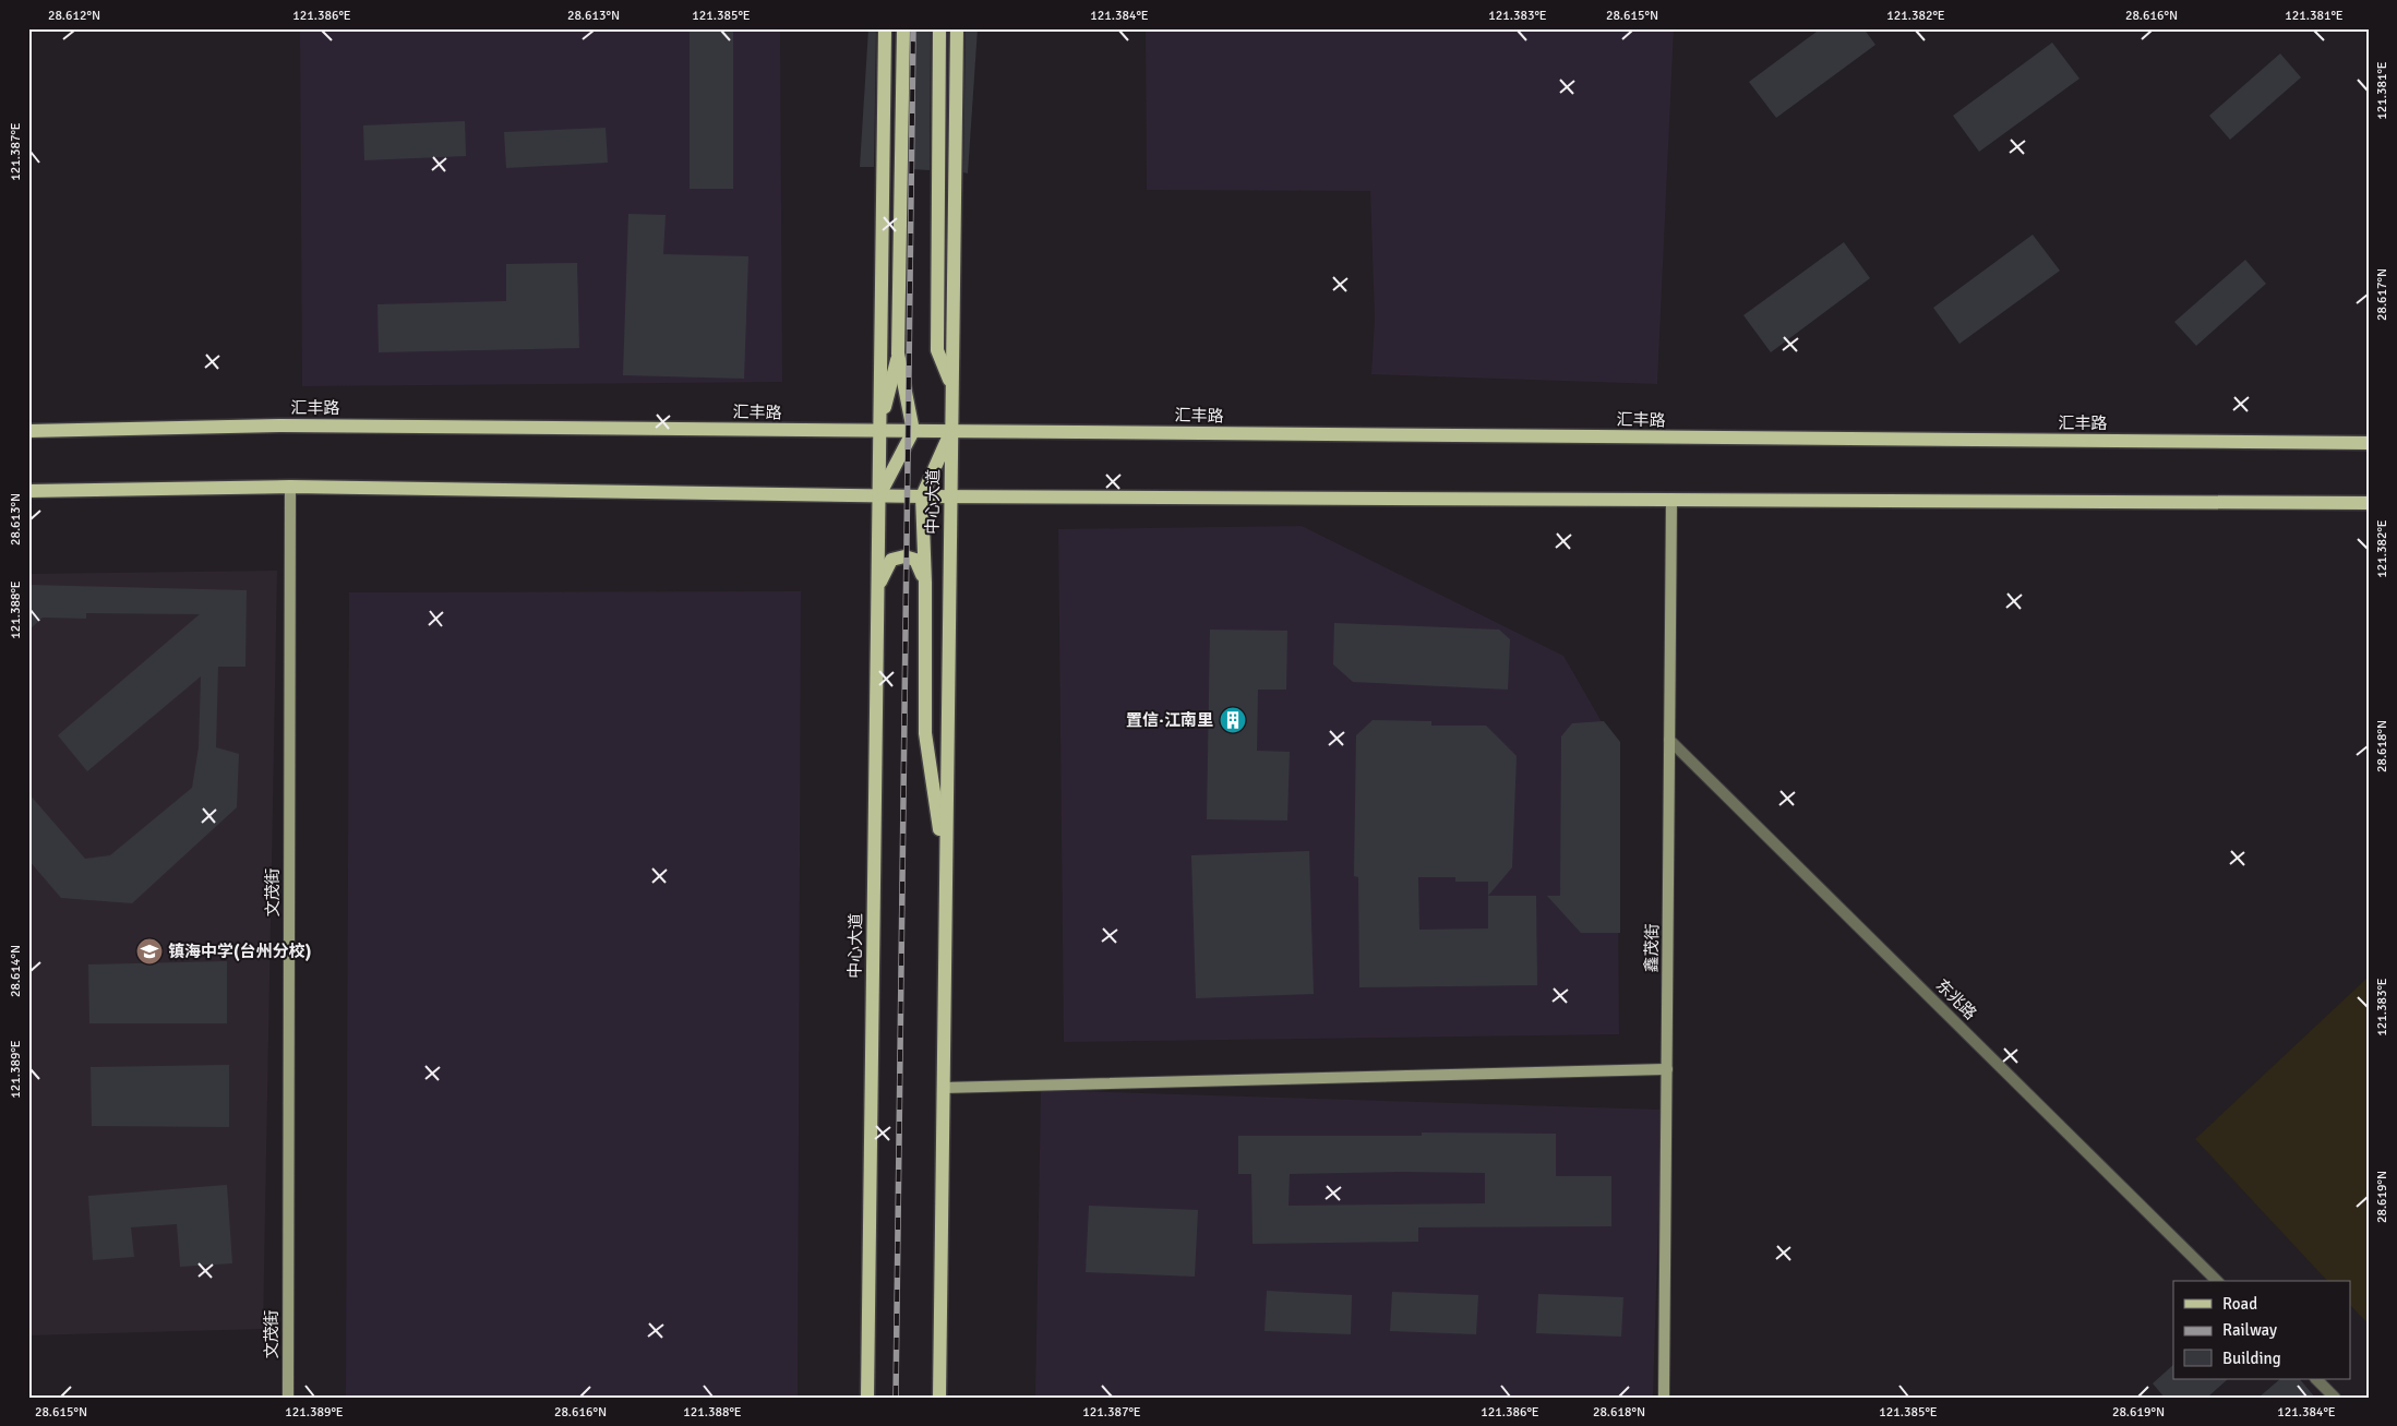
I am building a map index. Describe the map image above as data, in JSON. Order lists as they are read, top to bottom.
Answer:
{
  "streets": {
    "main road": ["汇丰路", "中心大道"],
    "street": ["文茂街", "鑫茂街", "东兆路"]
  },
  "crossings": [
    ["汇丰路", "中心大道"],
    ["鑫茂街", "东兆路"]
  ],
  "places": {
    "building": ["置信·江南里"],
    "school or university": ["镇海中学(台州分校)"]
  },
  "legend": ["Road", "Railway", "Building"],
  "coordinates": [
    "28.612°N",
    "121.386°E",
    "28.613°N",
    "121.385°E",
    "121.384°E",
    "121.383°E",
    "28.615°N",
    "121.382°E",
    "28.616°N",
    "121.381°E",
    "121.387°E",
    "28.617°N",
    "121.388°E",
    "28.618°N",
    "28.614°N",
    "121.389°E",
    "28.619°N"
  ]
}
